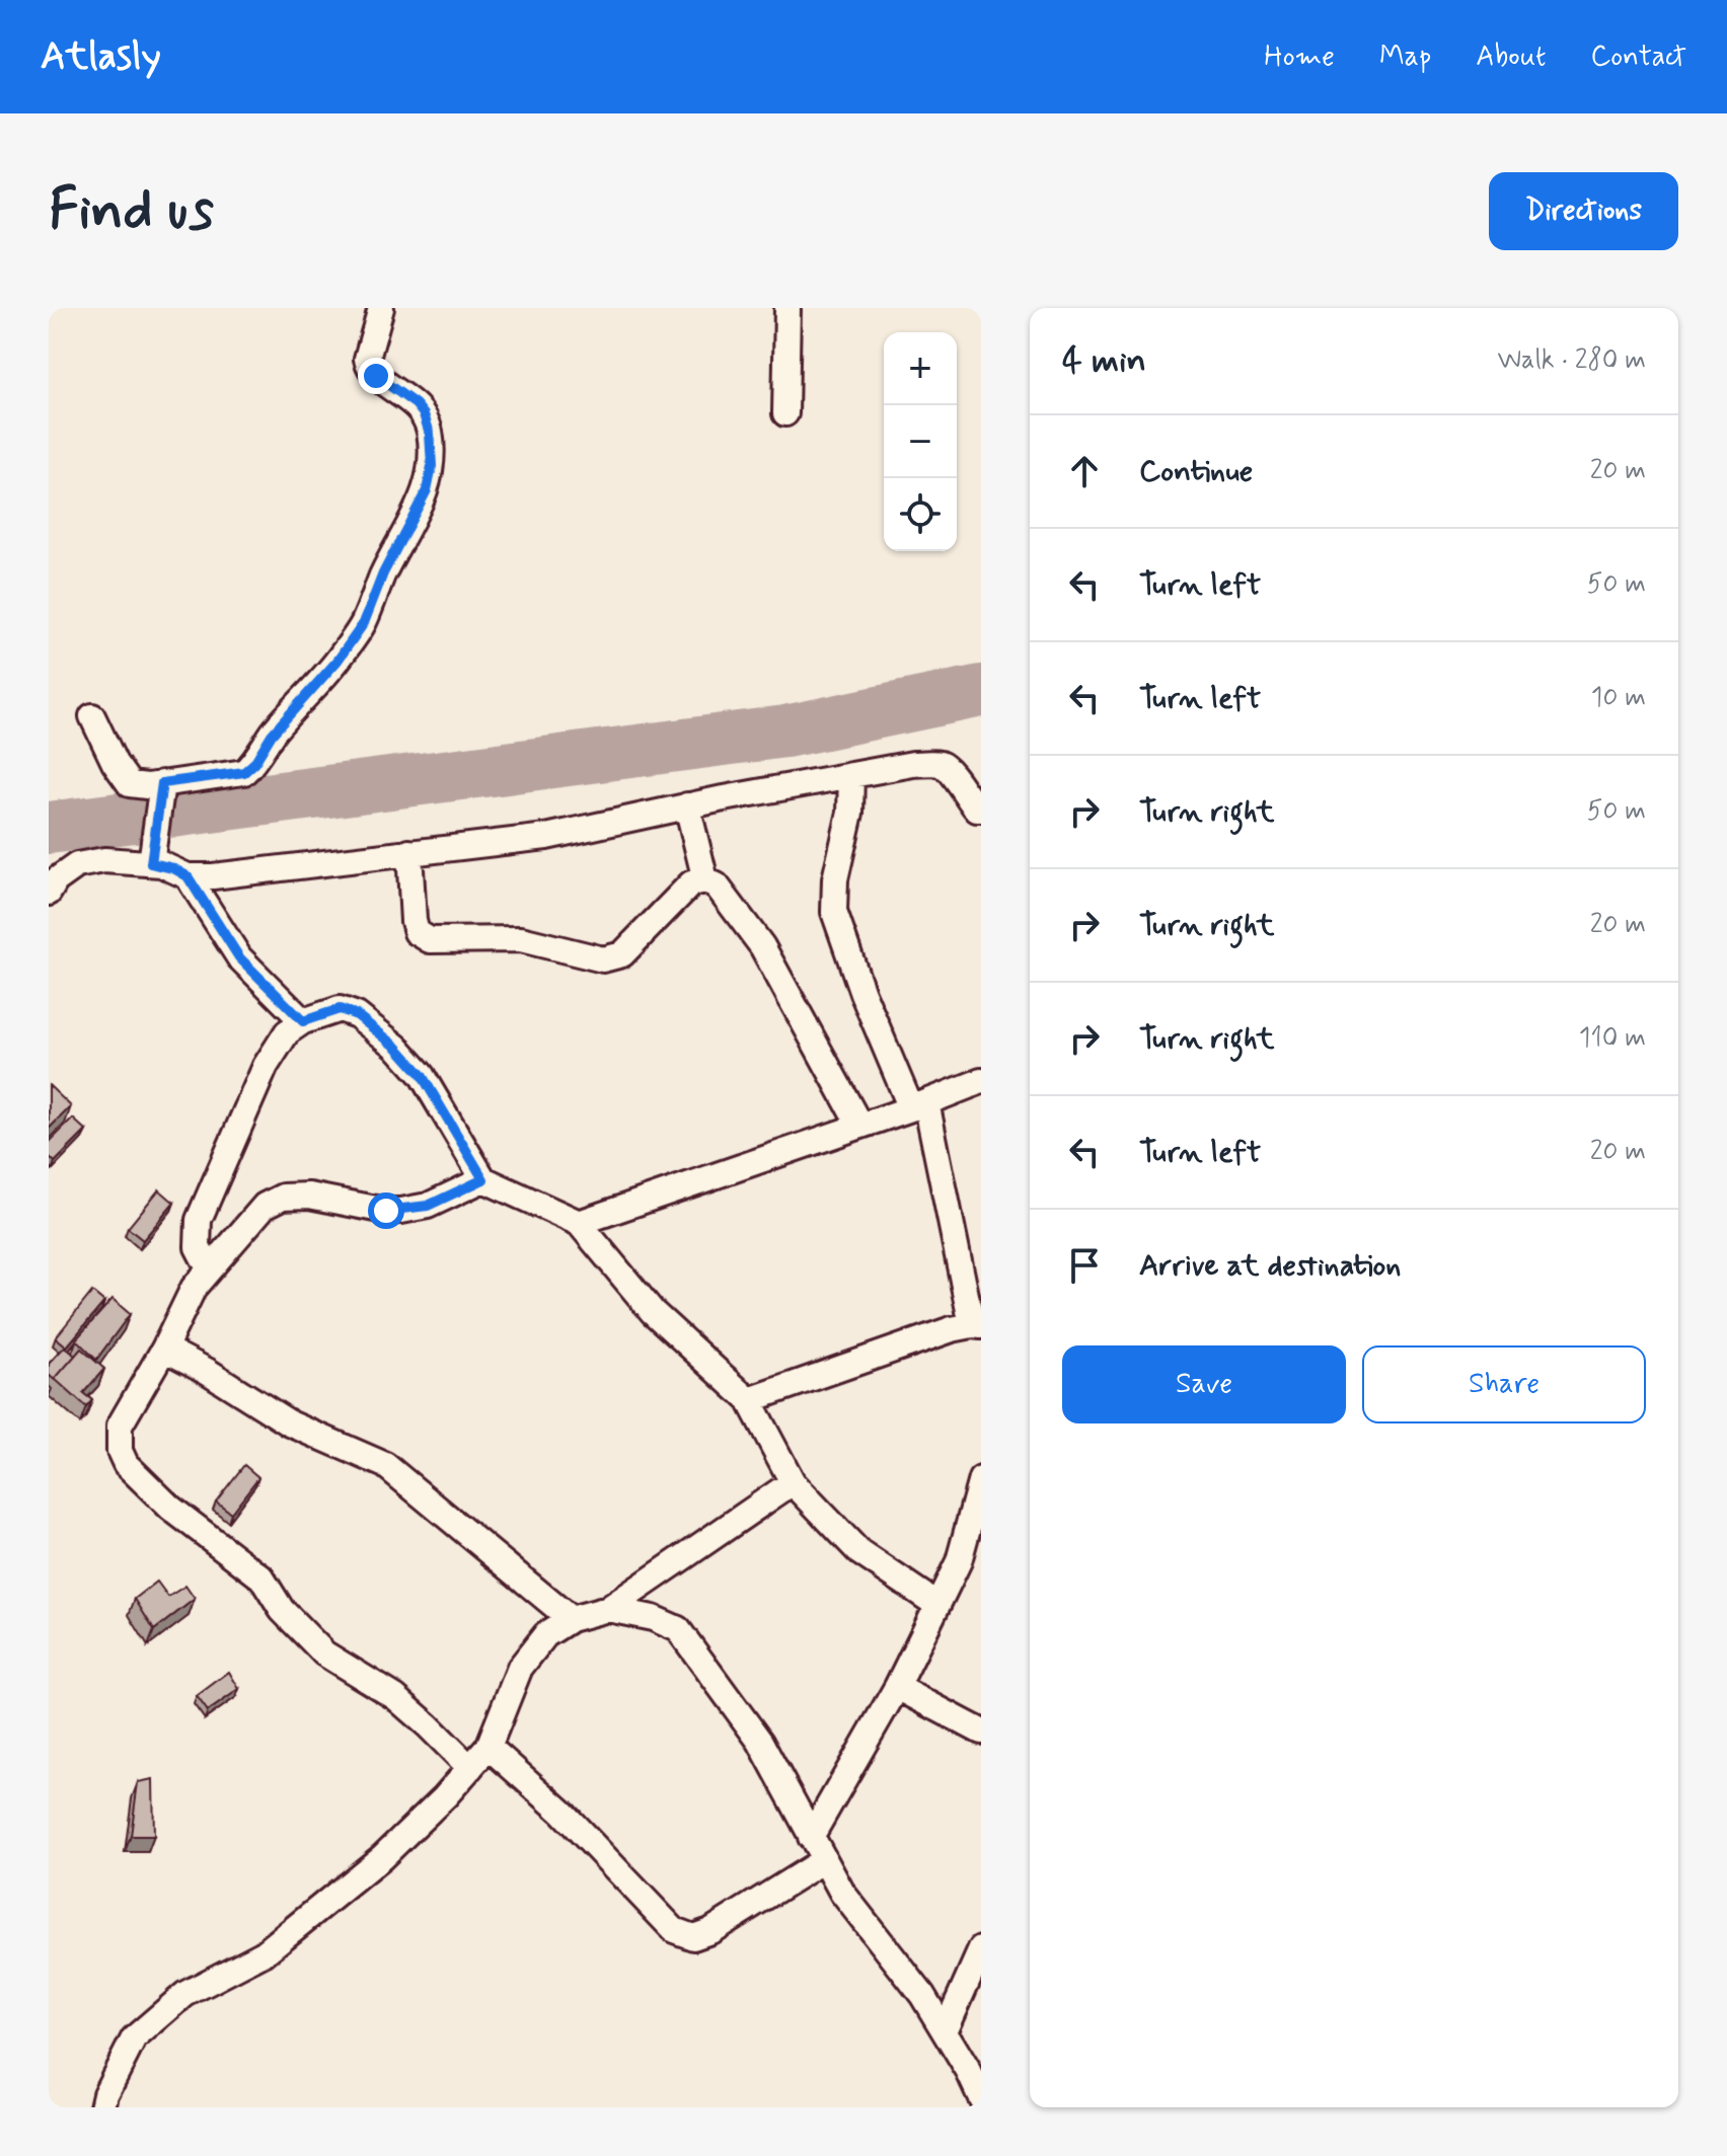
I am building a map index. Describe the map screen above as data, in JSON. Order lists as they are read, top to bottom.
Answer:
{
  "page": {
    "header": "Atlasly",
    "nav": [
      "Home",
      "Map",
      "About",
      "Contact"
    ],
    "buttons": [
      "Directions",
      ["Save", "Share"]
    ],
    "title": "Find us",
    "heading": ["4 min", "Walk · 280 m"],
    "map_buttons": ["+", "−"],
    "list": [
      ["Continue", "20 m"],
      ["Turn left", "50 m"],
      ["Turn left", "10 m"],
      ["Turn right", "50 m"],
      ["Turn right", "20 m"],
      ["Turn right", "110 m"],
      ["Turn left", "20 m"],
      "Arrive at destination"
    ]
  }
}
